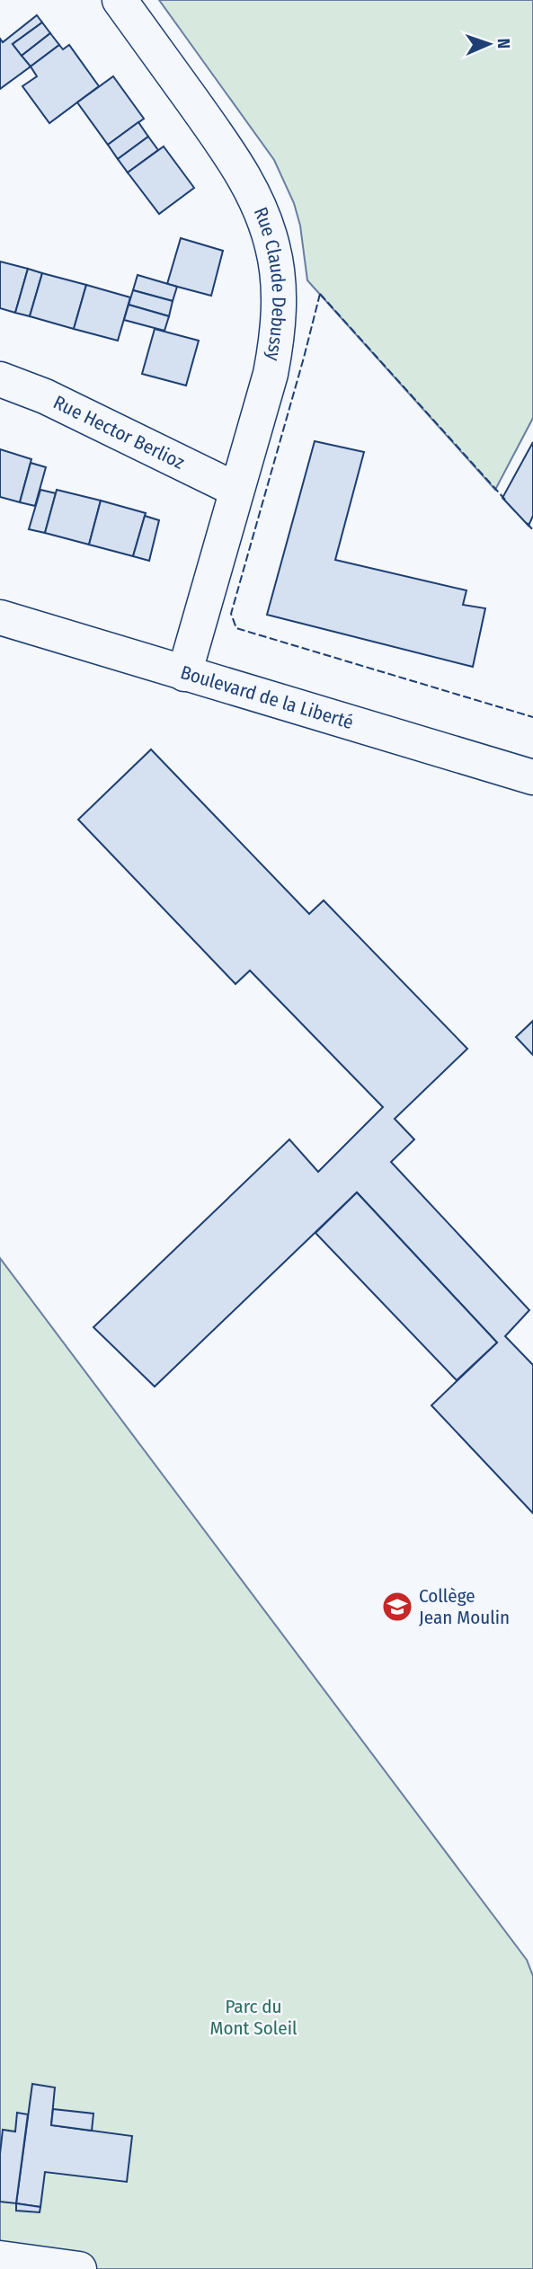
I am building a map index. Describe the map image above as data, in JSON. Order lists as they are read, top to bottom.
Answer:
{
  "streets": {
    "street": ["Rue Claude Debussy", "Rue Hector Berlioz", "Boulevard de la Liberté"]
  },
  "crossings": [
    ["Rue Claude Debussy", "Rue Hector Berlioz"],
    ["Rue Claude Debussy", "Boulevard de la Liberté"]
  ],
  "parks": ["Parc du Mont Soleil"],
  "places": {
    "school or university": ["Collège Jean Moulin"]
  },
  "north": "right"
}
